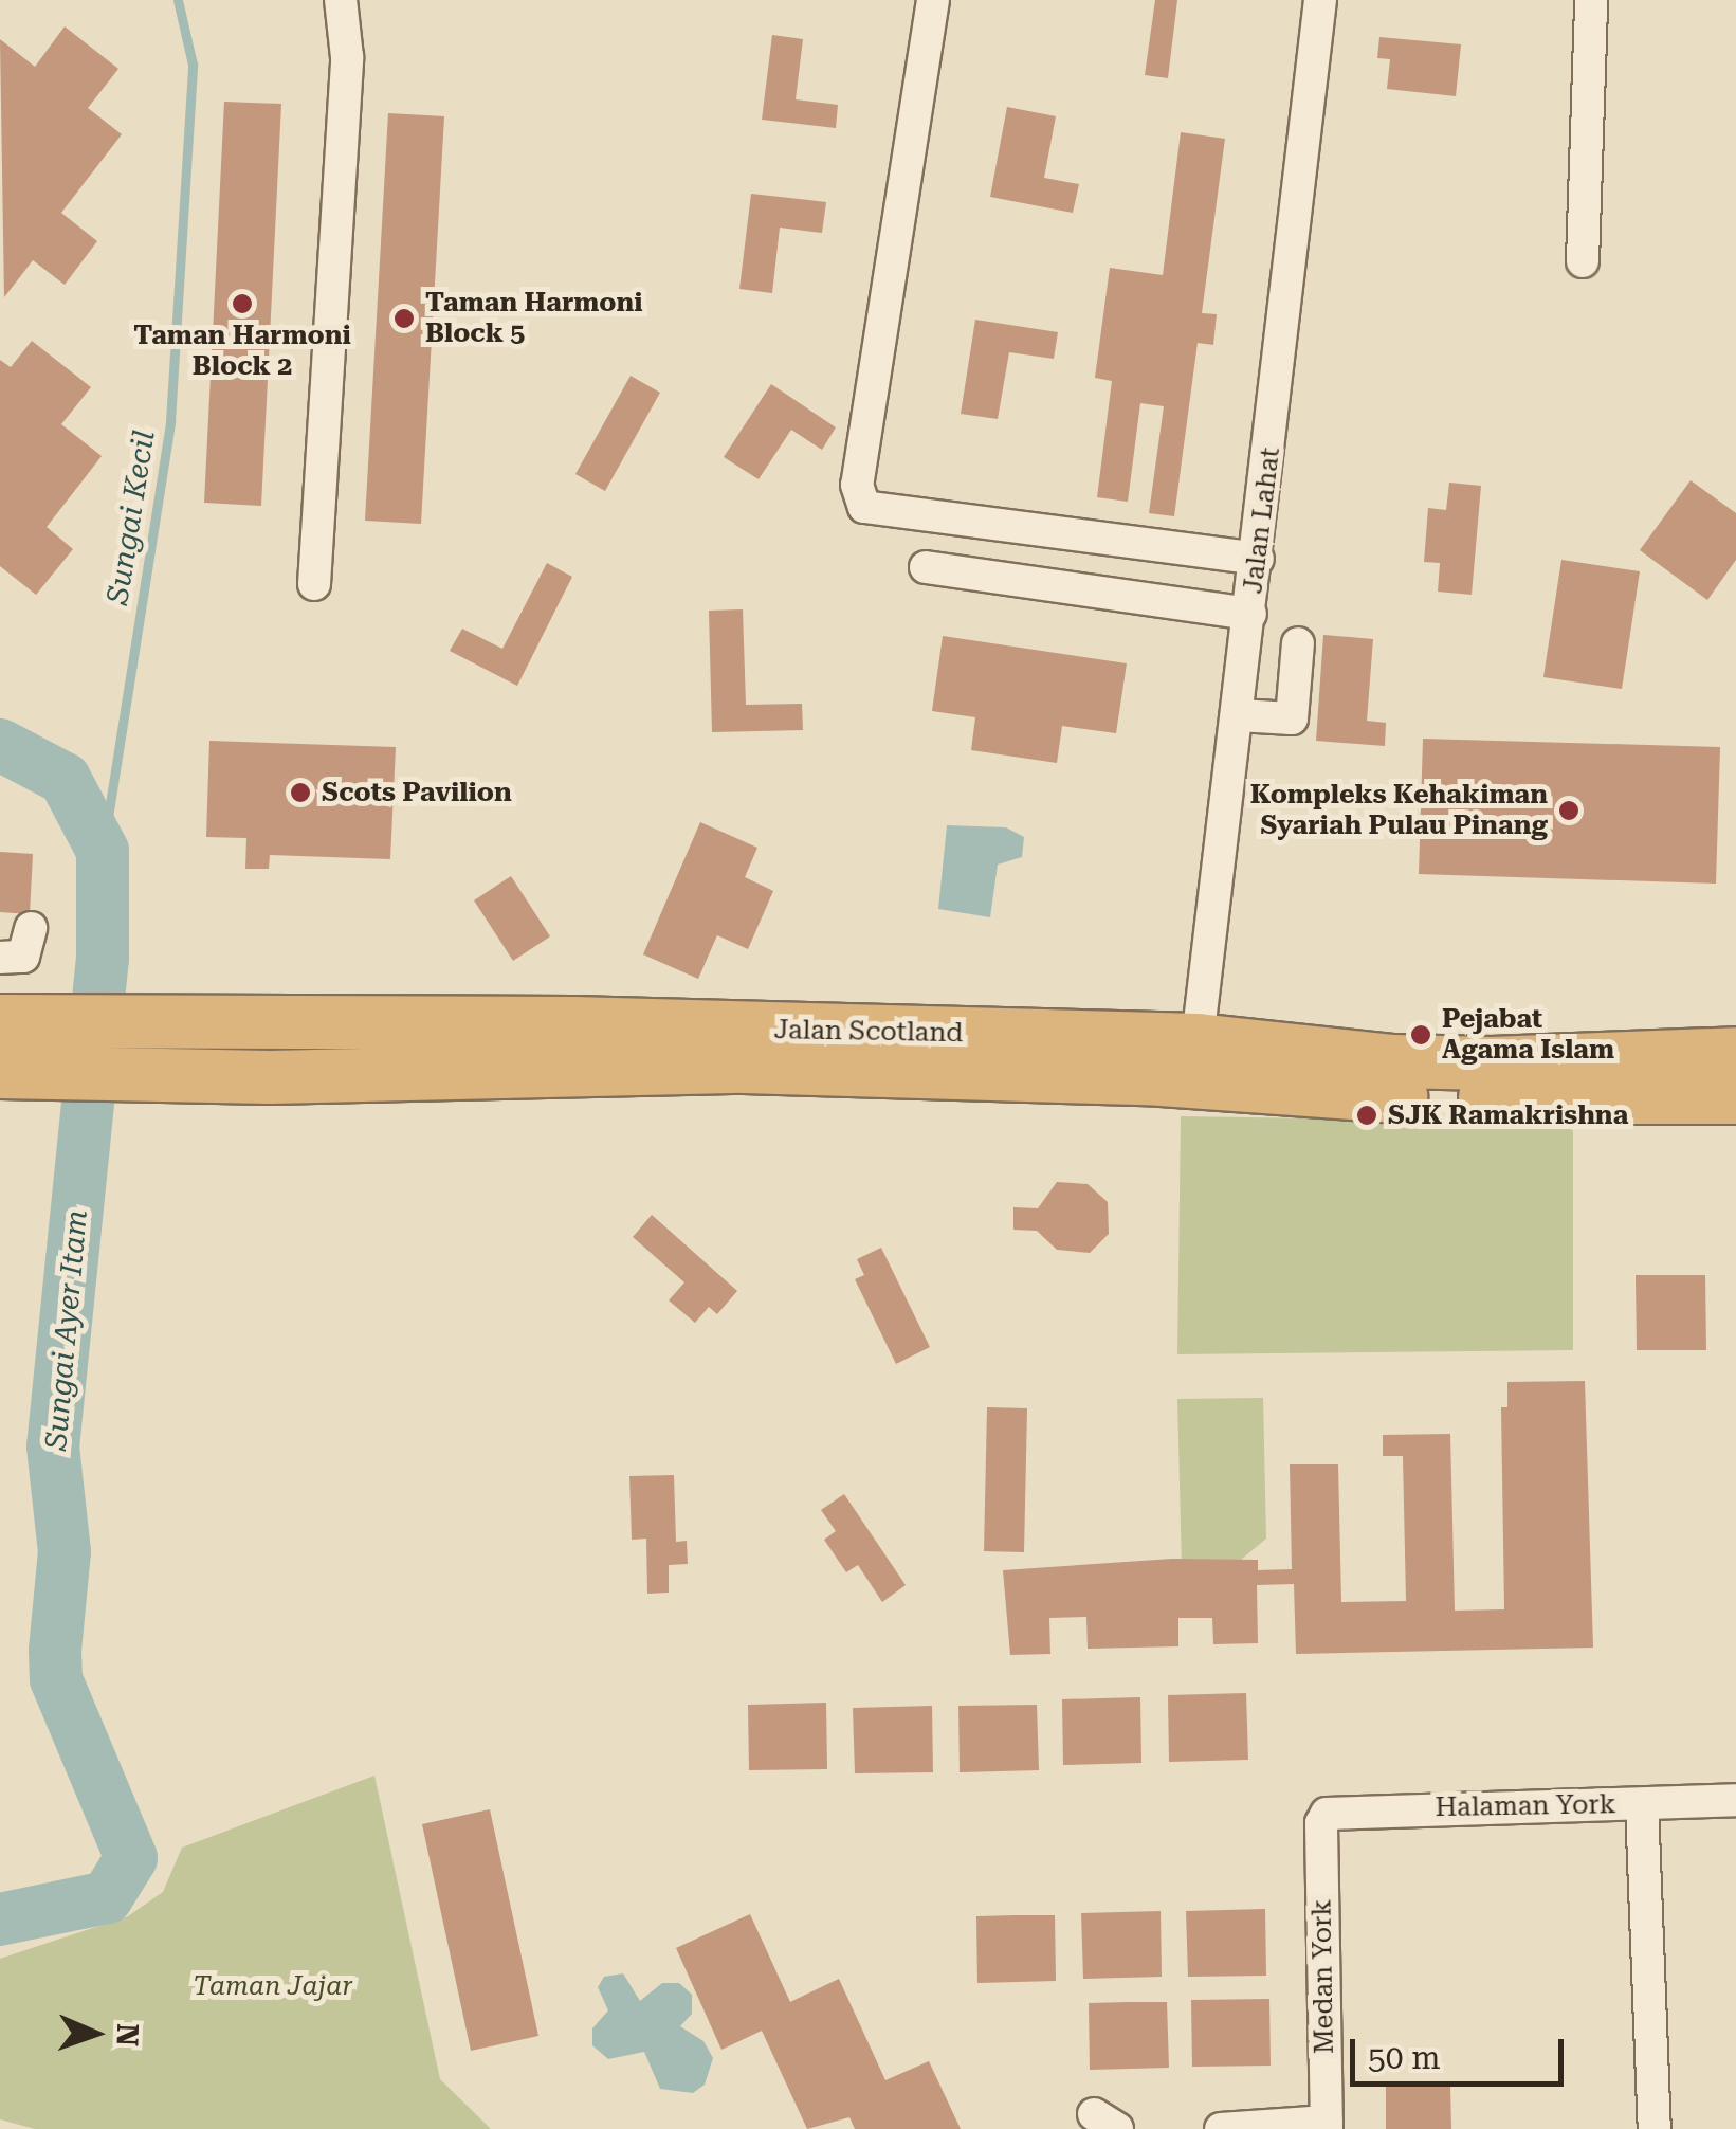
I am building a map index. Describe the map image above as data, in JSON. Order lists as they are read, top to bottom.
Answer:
{
  "streets": {
    "highway": ["Jalan Scotland"],
    "street": ["Jalan Lahat", "Halaman York", "Medan York"]
  },
  "crossings": [
    ["Jalan Lahat", "Jalan Scotland"],
    ["Halaman York", "Medan York"]
  ],
  "water": ["Sungai Kecil", "Sungai Ayer Itam"],
  "parks": ["Taman Jajar"],
  "places": [
    "Taman Harmoni Block 2",
    "Taman Harmoni Block 5",
    "Scots Pavilion",
    "Kompleks Kehakiman Syariah Pulau Pinang",
    "Pejabat Agama Islam",
    "SJK Ramakrishna"
  ],
  "scale_bar": "50 m",
  "north": "right"
}
